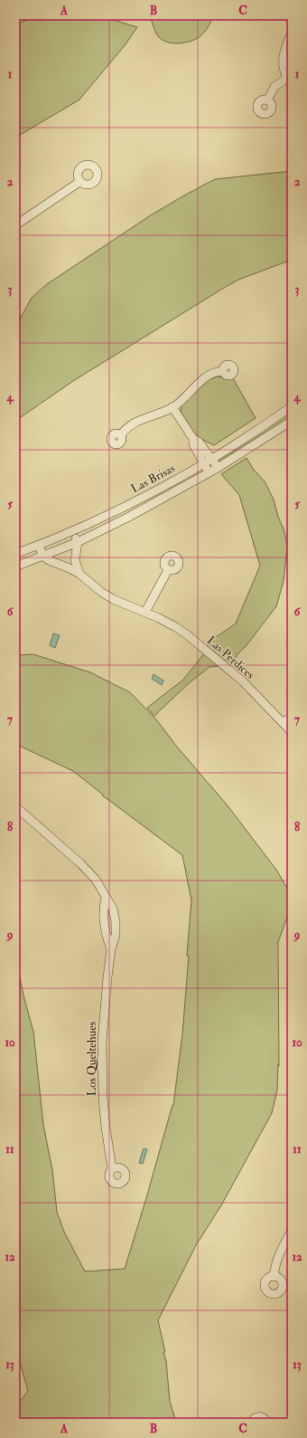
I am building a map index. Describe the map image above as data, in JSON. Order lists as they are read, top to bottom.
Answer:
{
  "streets": {
    "street": ["Las Brisas", "Las Perdices", "Los Queltehues"]
  },
  "crossings": [
    ["Las Brisas", "Las Perdices"]
  ],
  "grid": {
    "columns": ["A", "B", "C"],
    "rows": [
      "1",
      "2",
      "3",
      "4",
      "5",
      "6",
      "7",
      "8",
      "9",
      "10",
      "11",
      "12",
      "13"
    ]
  }
}
